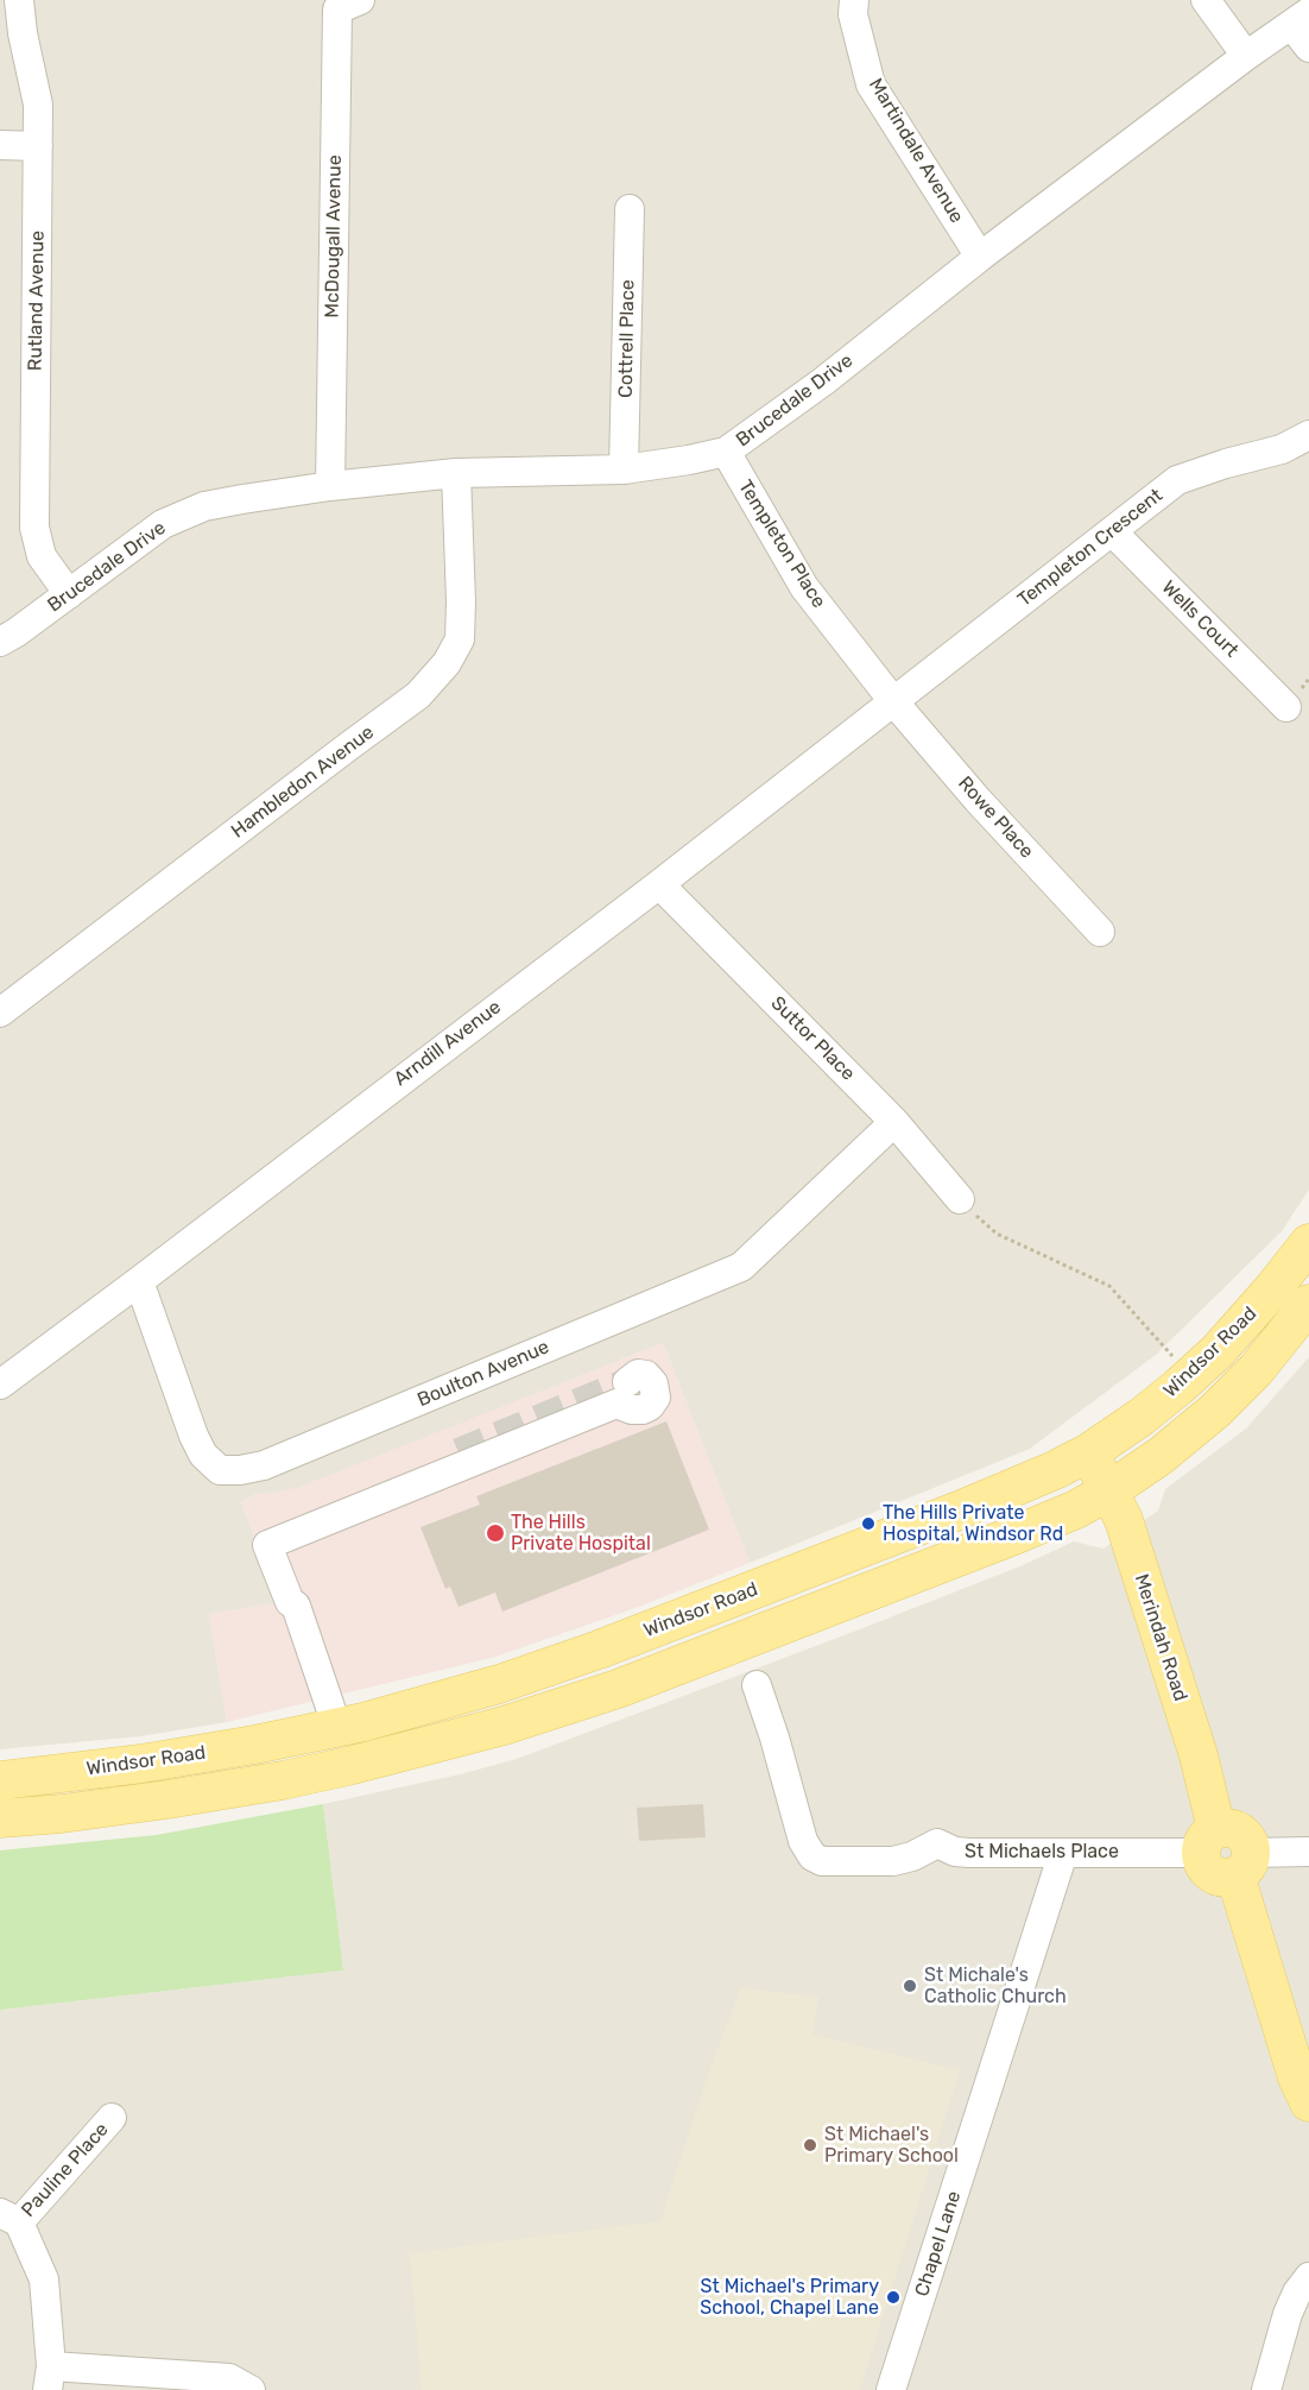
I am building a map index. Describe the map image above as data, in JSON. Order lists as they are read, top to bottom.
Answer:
{
  "streets": {
    "main road": ["Windsor Road", "Merindah Road"],
    "street": [
      "Martindale Avenue",
      "McDougall Avenue",
      "Rutland Avenue",
      "Cottrell Place",
      "Brucedale Drive",
      "Templeton Place",
      "Templeton Crescent",
      "Wells Court",
      "Hambledon Avenue",
      "Rowe Place",
      "Suttor Place",
      "Arndill Avenue",
      "Boulton Avenue",
      "St Michaels Place",
      "Pauline Place",
      "Chapel Lane"
    ]
  },
  "crossings": [
    ["Martindale Avenue", "Brucedale Drive"],
    ["McDougall Avenue", "Brucedale Drive"],
    ["Rutland Avenue", "Brucedale Drive"],
    ["Cottrell Place", "Brucedale Drive"],
    ["Brucedale Drive", "Templeton Place"],
    ["Brucedale Drive", "Hambledon Avenue"],
    ["Templeton Place", "Templeton Crescent"],
    ["Templeton Place", "Rowe Place"],
    ["Templeton Place", "Arndill Avenue"],
    ["Templeton Crescent", "Wells Court"],
    ["Templeton Crescent", "Rowe Place"],
    ["Templeton Crescent", "Arndill Avenue"],
    ["Rowe Place", "Arndill Avenue"],
    ["Suttor Place", "Arndill Avenue"],
    ["Suttor Place", "Boulton Avenue"],
    ["Arndill Avenue", "Boulton Avenue"],
    ["Windsor Road", "Merindah Road"],
    ["Merindah Road", "St Michaels Place"],
    ["St Michaels Place", "Chapel Lane"]
  ],
  "places": [
    "The Hills Private Hospital, Windsor Rd",
    "The Hills Private Hospital",
    "St Michale's Catholic Church",
    "St Michael's Primary School",
    "St Michael's Primary School, Chapel Lane"
  ]
}
